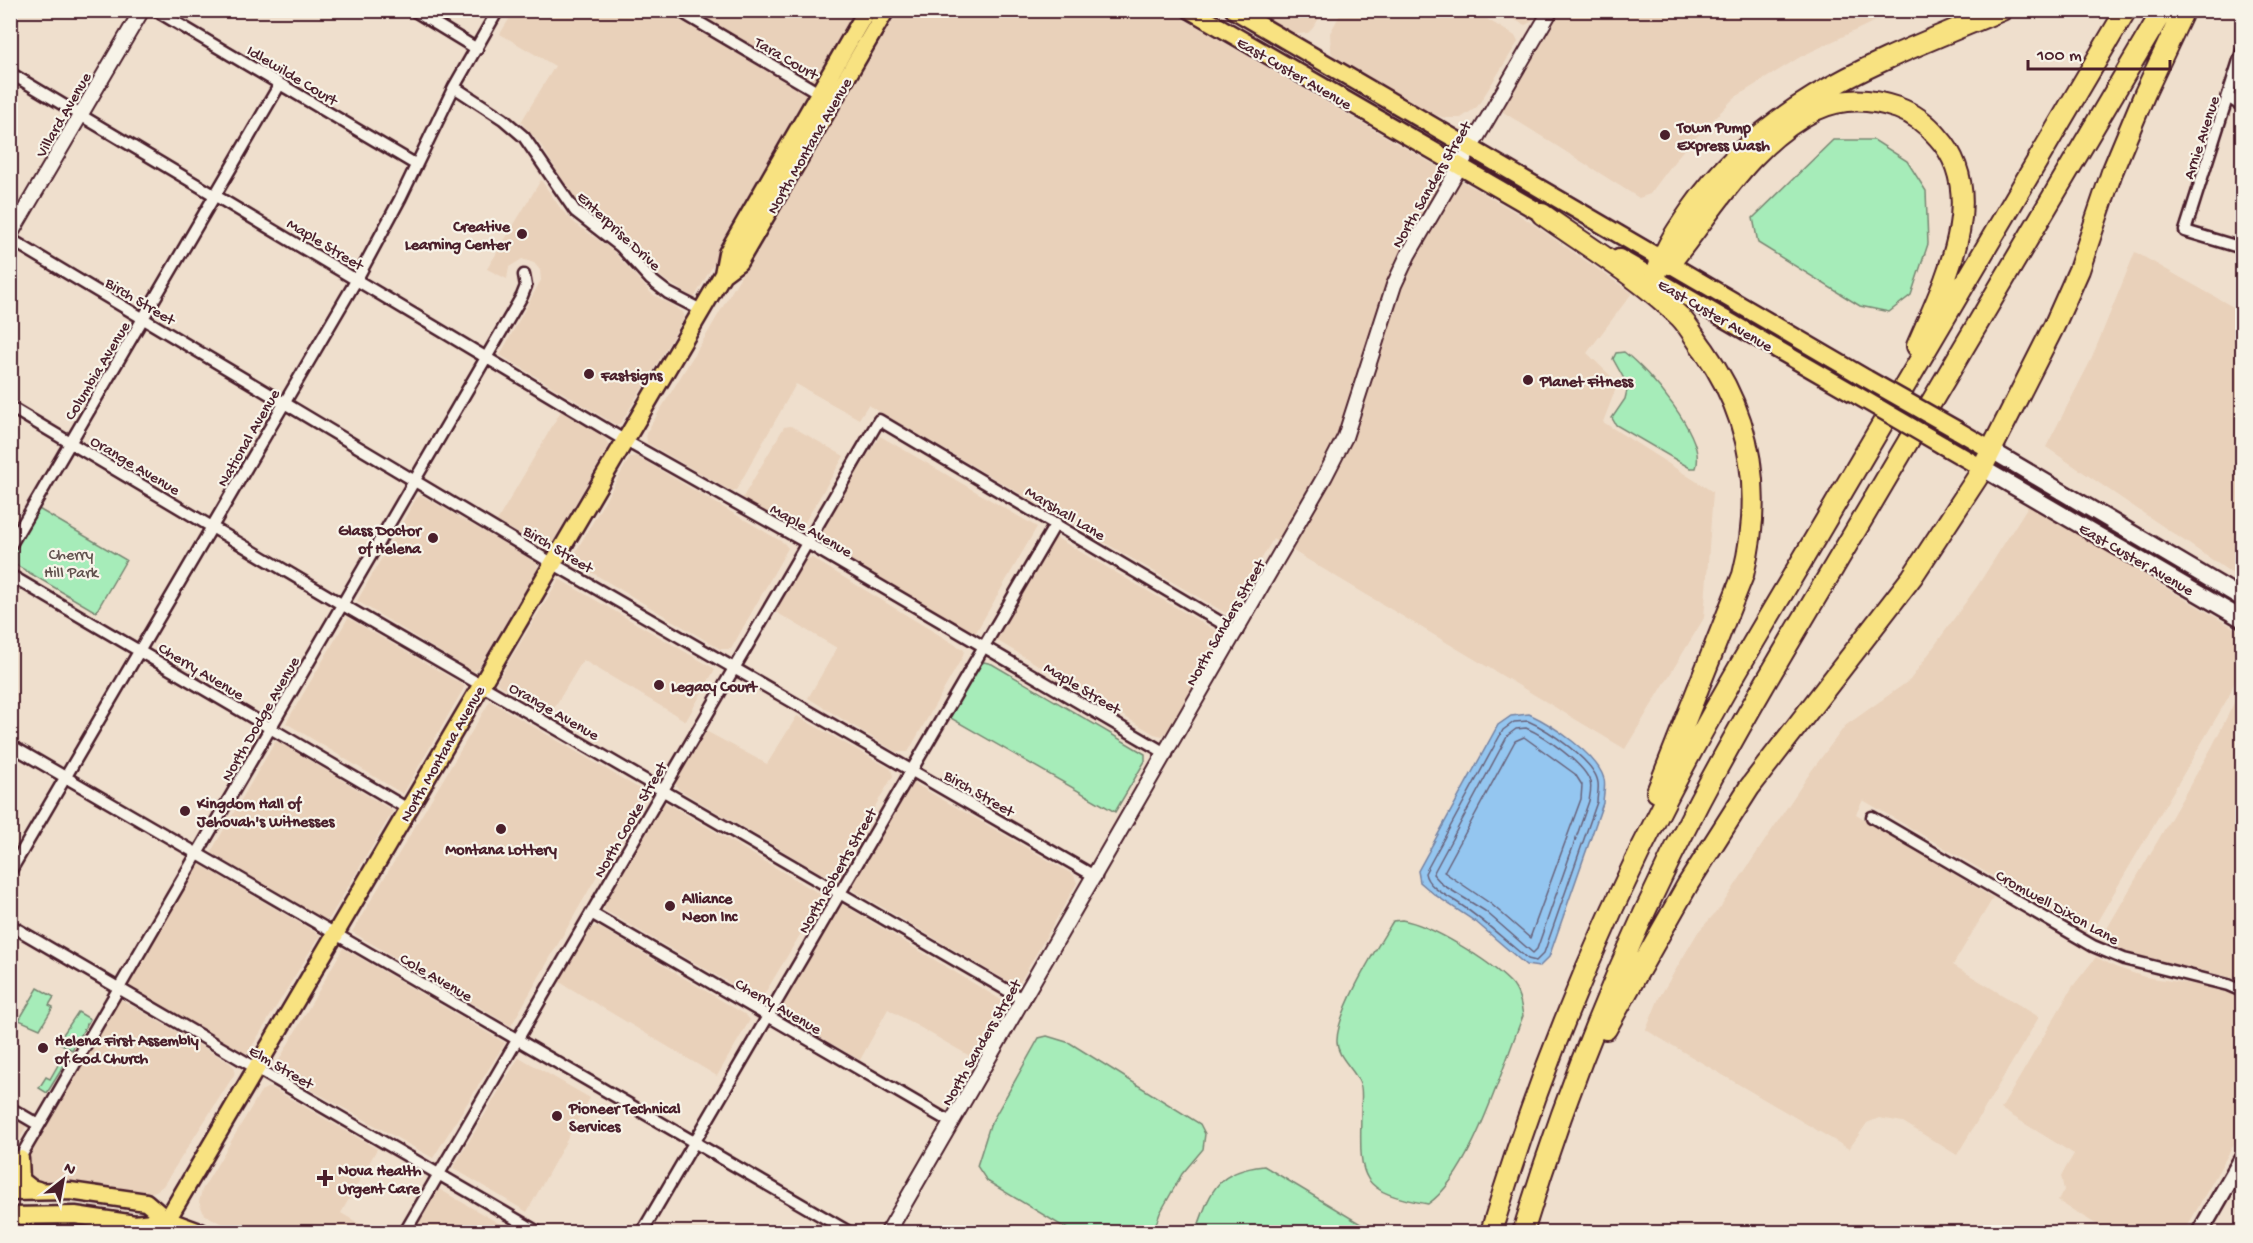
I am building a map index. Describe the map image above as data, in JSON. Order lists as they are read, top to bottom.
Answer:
{
  "streets": {
    "main road": ["East Custer Avenue", "North Montana Avenue"],
    "street": [
      "Tara Court",
      "Idlewilde Court",
      "Villard Avenue",
      "Arnie Avenue",
      "North Sanders Street",
      "Enterprise Drive",
      "Maple Street",
      "Birch Street",
      "Columbia Avenue",
      "National Avenue",
      "Orange Avenue",
      "Marshall Lane",
      "Maple Avenue",
      "Cherry Avenue",
      "North Dodge Avenue",
      "North Cooke Street",
      "North Roberts Street",
      "Cromwell Dixon Lane",
      "Cole Avenue",
      "Elm Street"
    ]
  },
  "crossings": [
    ["Tara Court", "North Montana Avenue"],
    ["East Custer Avenue", "North Sanders Street"],
    ["Idlewilde Court", "Columbia Avenue"],
    ["Idlewilde Court", "National Avenue"],
    ["Villard Avenue", "Maple Street"],
    ["North Montana Avenue", "Enterprise Drive"],
    ["North Montana Avenue", "Maple Street"],
    ["North Montana Avenue", "Birch Street"],
    ["North Montana Avenue", "Orange Avenue"],
    ["North Montana Avenue", "Maple Avenue"],
    ["North Montana Avenue", "Cherry Avenue"],
    ["North Montana Avenue", "Cole Avenue"],
    ["North Montana Avenue", "Elm Street"],
    ["North Sanders Street", "Maple Street"],
    ["North Sanders Street", "Birch Street"],
    ["North Sanders Street", "Orange Avenue"],
    ["North Sanders Street", "Marshall Lane"],
    ["North Sanders Street", "Cherry Avenue"],
    ["Enterprise Drive", "National Avenue"],
    ["Maple Street", "Columbia Avenue"],
    ["Maple Street", "National Avenue"],
    ["Maple Street", "Maple Avenue"],
    ["Maple Street", "North Dodge Avenue"],
    ["Maple Street", "North Roberts Street"],
    ["Birch Street", "Columbia Avenue"],
    ["Birch Street", "National Avenue"],
    ["Birch Street", "North Dodge Avenue"],
    ["Birch Street", "North Cooke Street"],
    ["Birch Street", "North Roberts Street"],
    ["Columbia Avenue", "Orange Avenue"],
    ["National Avenue", "Orange Avenue"],
    ["National Avenue", "Cherry Avenue"],
    ["National Avenue", "Cole Avenue"],
    ["Orange Avenue", "North Dodge Avenue"],
    ["Orange Avenue", "North Cooke Street"],
    ["Orange Avenue", "North Roberts Street"],
    ["Marshall Lane", "North Cooke Street"],
    ["Marshall Lane", "North Roberts Street"],
    ["Maple Avenue", "North Cooke Street"],
    ["Maple Avenue", "North Roberts Street"],
    ["Cherry Avenue", "North Dodge Avenue"],
    ["Cherry Avenue", "North Cooke Street"],
    ["Cherry Avenue", "North Roberts Street"],
    ["North Dodge Avenue", "Cole Avenue"],
    ["North Dodge Avenue", "Elm Street"],
    ["North Cooke Street", "Cole Avenue"],
    ["North Cooke Street", "Elm Street"],
    ["North Roberts Street", "Cole Avenue"]
  ],
  "parks": ["Cherry Hill Park"],
  "places": {
    "other": [
      "Town Pump Express Wash",
      "Creative Learning Center",
      "Fastsigns",
      "Planet Fitness",
      "Glass Doctor of Helena",
      "Legacy Court",
      "Kingdom Hall of Jehovah's Witnesses",
      "Montana Lottery",
      "Alliance Neon Inc",
      "Helena First Assembly of God Church",
      "Pioneer Technical Services"
    ],
    "health": ["Nova Health Urgent Care"]
  },
  "scale_bar": "100 m",
  "north": "top right"
}
